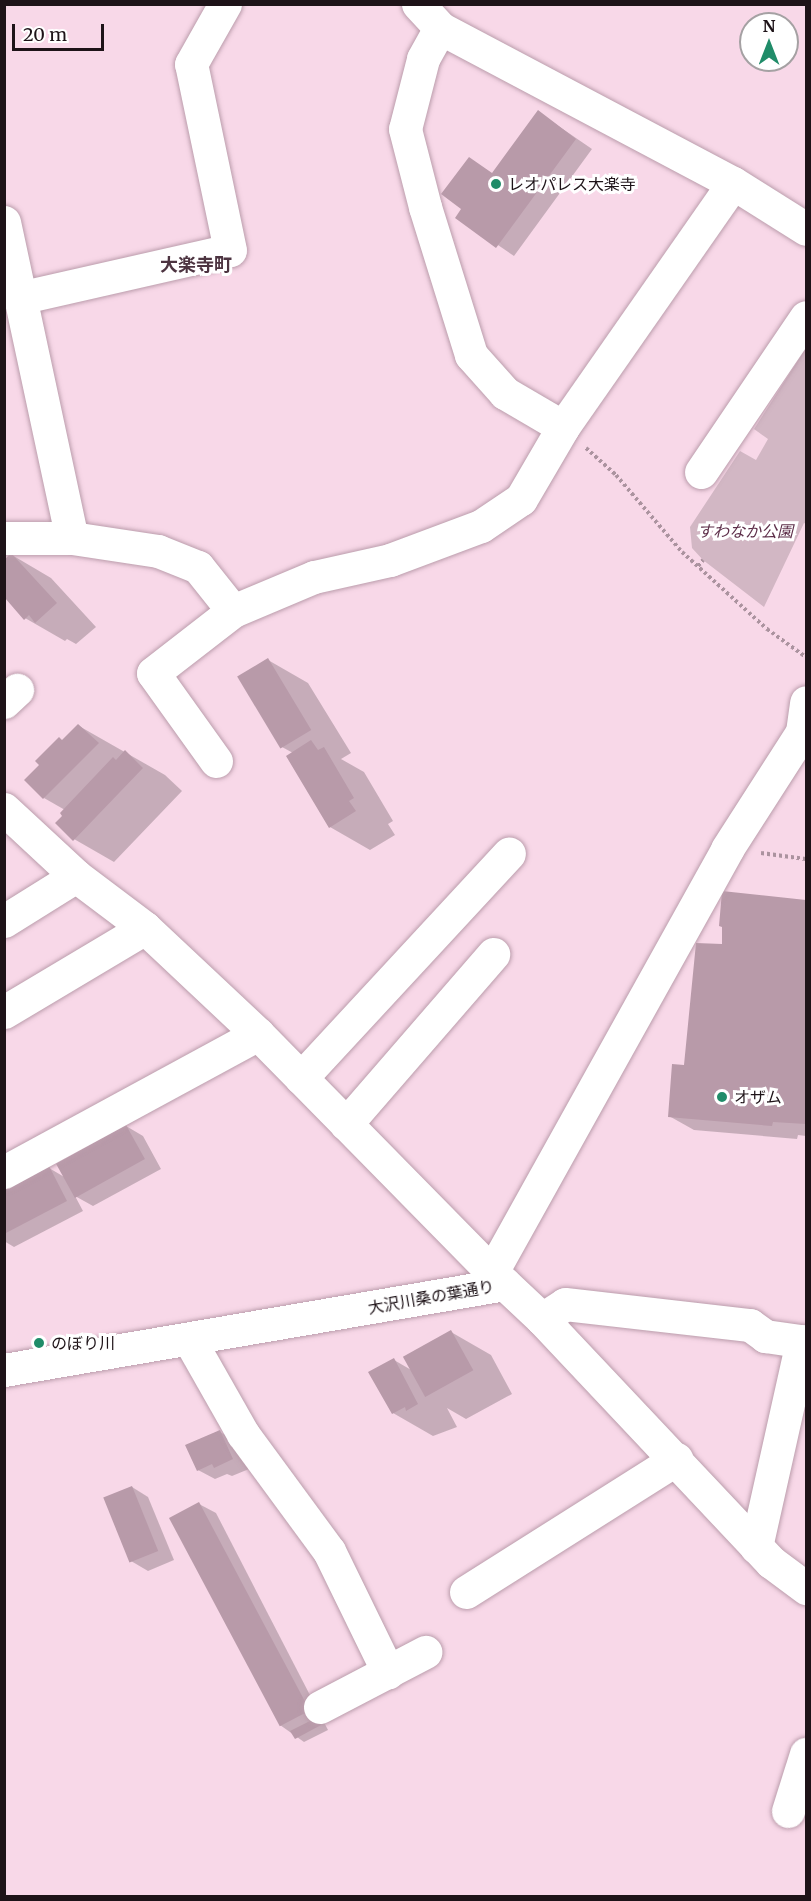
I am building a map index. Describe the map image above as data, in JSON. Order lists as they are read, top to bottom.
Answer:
{
  "streets": {
    "street": ["大沢川桑の葉通り"]
  },
  "districts": ["大楽寺町"],
  "parks": ["すわなか公園"],
  "places": ["レオパレス大楽寺", "オザム", "のぼり川"],
  "scale_bar": "20 m",
  "north": "top"
}
